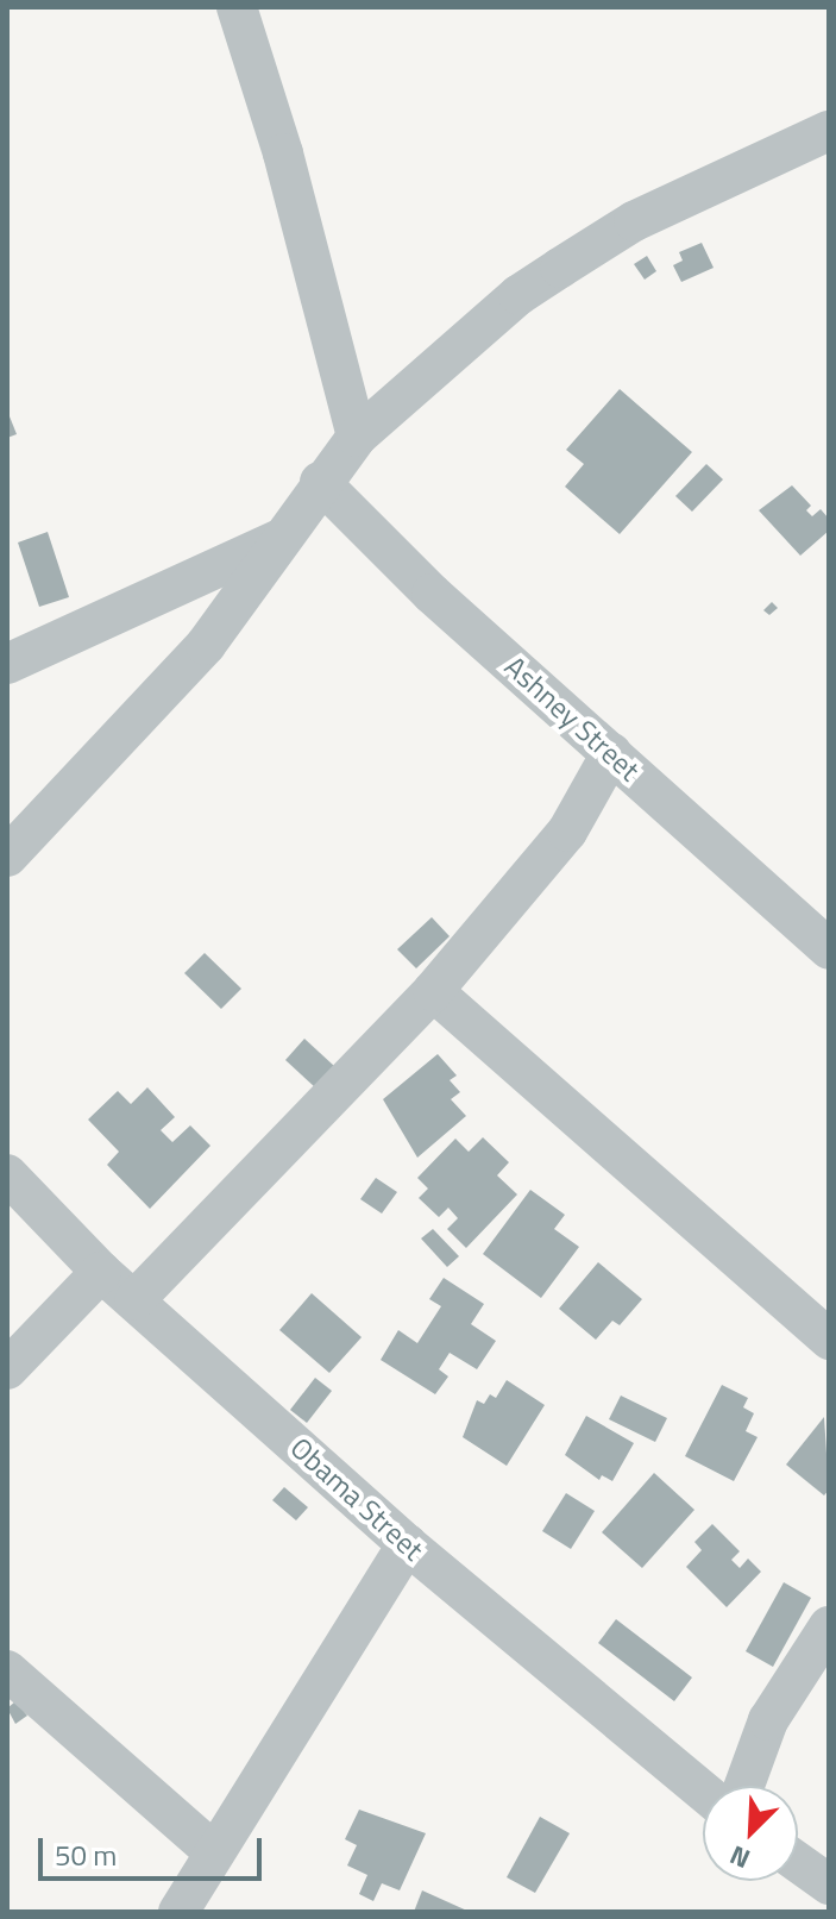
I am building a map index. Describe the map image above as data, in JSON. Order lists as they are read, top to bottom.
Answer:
{
  "streets": {
    "street": ["Ashney Street", "Obama Street"]
  },
  "scale_bar": "50 m",
  "north": "bottom left"
}
